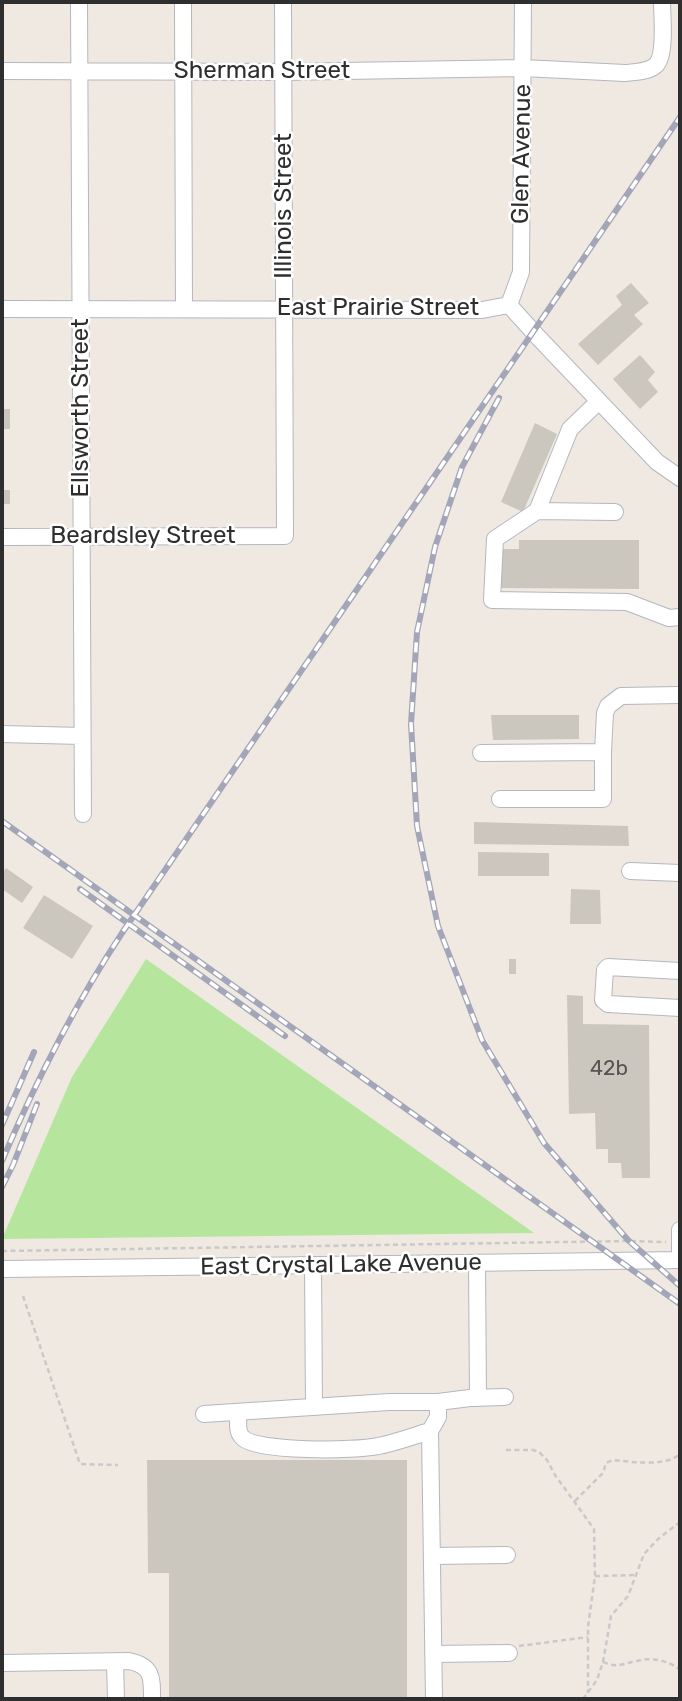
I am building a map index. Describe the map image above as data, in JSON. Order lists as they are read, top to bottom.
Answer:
{
  "streets": {
    "street": [
      "Sherman Street",
      "Glen Avenue",
      "Illinois Street",
      "East Prairie Street",
      "Ellsworth Street",
      "Beardsley Street",
      "East Crystal Lake Avenue"
    ]
  },
  "crossings": [
    ["Sherman Street", "Glen Avenue"],
    ["Sherman Street", "Illinois Street"],
    ["Sherman Street", "Ellsworth Street"],
    ["Glen Avenue", "East Prairie Street"],
    ["Illinois Street", "East Prairie Street"],
    ["Illinois Street", "Beardsley Street"],
    ["East Prairie Street", "Ellsworth Street"],
    ["Ellsworth Street", "Beardsley Street"]
  ],
  "house_numbers": ["42b"]
}
